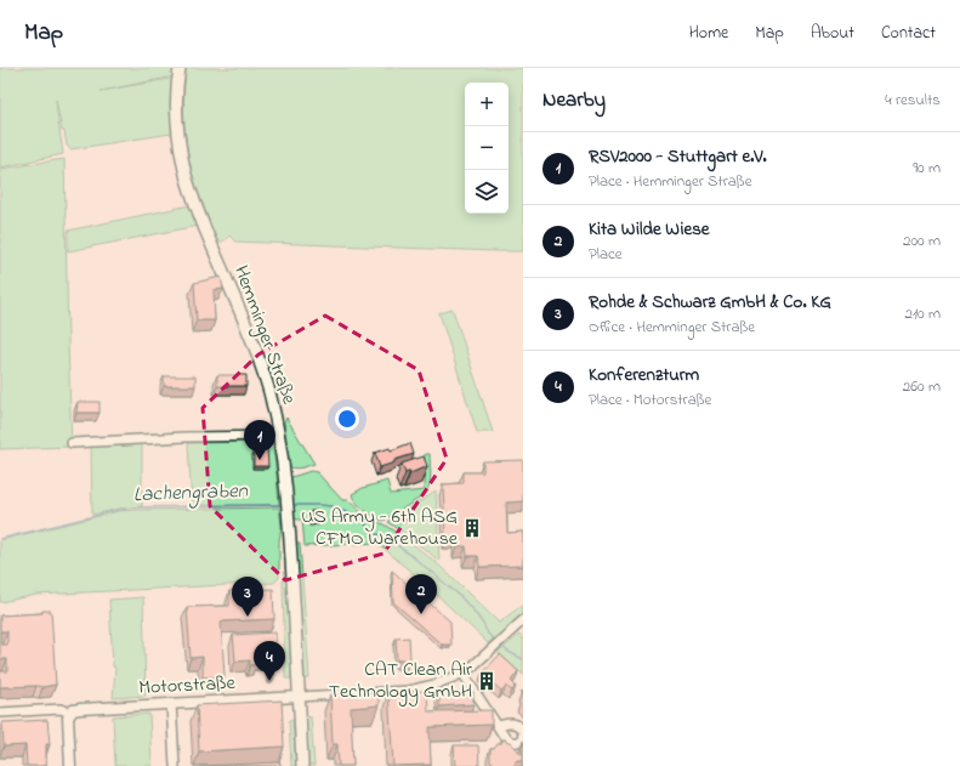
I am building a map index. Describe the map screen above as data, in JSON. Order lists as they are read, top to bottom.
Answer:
{
  "streets": {
    "main road": ["Hemminger Straße"],
    "street": ["Motorstraße"]
  },
  "crossings": [
    ["Hemminger Straße", "Motorstraße"]
  ],
  "water": ["Lachengraben"],
  "places": {
    "building": ["US Army - 6th ASG CFMO Warehouse", "CAT Clean Air Technology GmbH"]
  },
  "page": {
    "header": "Map",
    "nav": [
      "Home",
      "Map",
      "About",
      "Contact"
    ],
    "heading": ["Nearby", "4 results"],
    "map_buttons": ["+", "−"],
    "list": [
      {
        "mark": "1",
        "name": "RSV2000 - Stuttgart e.V.",
        "note": "Place · Hemminger Straße",
        "value": "90 m"
      },
      {
        "mark": "2",
        "name": "Kita Wilde Wiese",
        "note": "Place",
        "value": "200 m"
      },
      {
        "mark": "3",
        "name": "Rohde & Schwarz GmbH & Co. KG",
        "note": "Office · Hemminger Straße",
        "value": "210 m"
      },
      {
        "mark": "4",
        "name": "Konferenzturm",
        "note": "Place · Motorstraße",
        "value": "260 m"
      }
    ],
    "pins": [
      "1",
      "2",
      "3",
      "4"
    ]
  }
}
